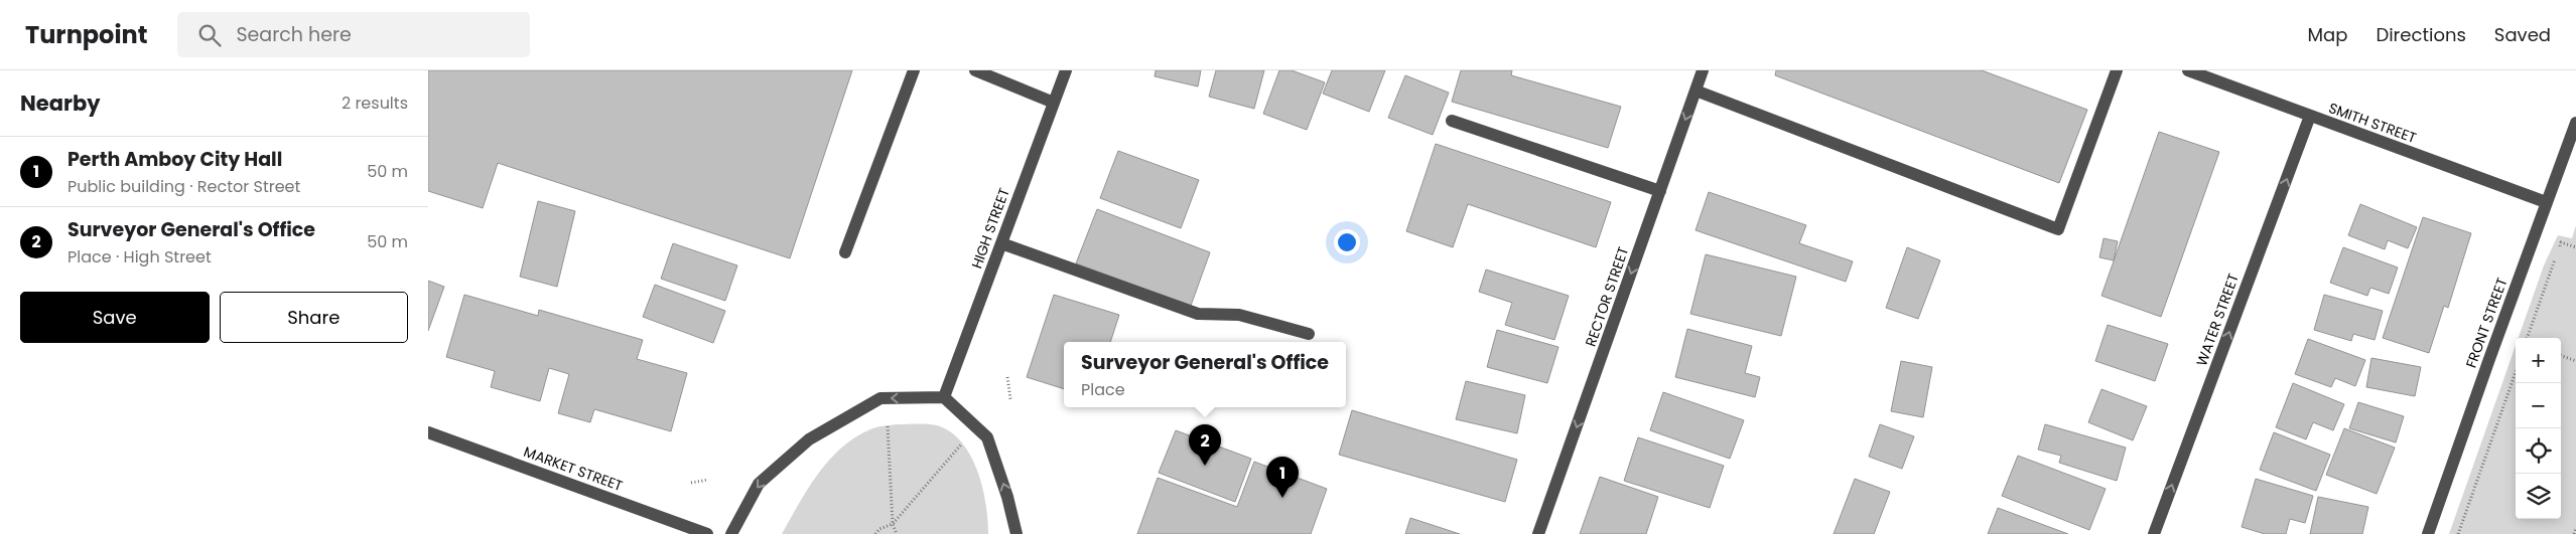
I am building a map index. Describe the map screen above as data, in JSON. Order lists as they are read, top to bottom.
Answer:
{
  "streets": {
    "street": [
      "SMITH STREET",
      "HIGH STREET",
      "RECTOR STREET",
      "WATER STREET",
      "FRONT STREET",
      "MARKET STREET"
    ]
  },
  "crossings": [
    ["SMITH STREET", "WATER STREET"],
    ["SMITH STREET", "FRONT STREET"]
  ],
  "one_way": ["RECTOR STREET", "WATER STREET"],
  "page": {
    "header": "Turnpoint",
    "search": "Search here",
    "nav": ["Map", "Directions", "Saved"],
    "heading": ["Nearby", "2 results"],
    "list": [
      {
        "mark": "1",
        "name": "Perth Amboy City Hall",
        "note": "Public building · Rector Street",
        "value": "50 m"
      },
      {
        "mark": "2",
        "name": "Surveyor General's Office",
        "note": "Place · High Street",
        "value": "50 m"
      }
    ],
    "buttons": ["Save", "Share"],
    "map_buttons": ["+", "−"],
    "popup": ["Surveyor General's Office", "Place"],
    "pins": ["2", "1"]
  }
}
